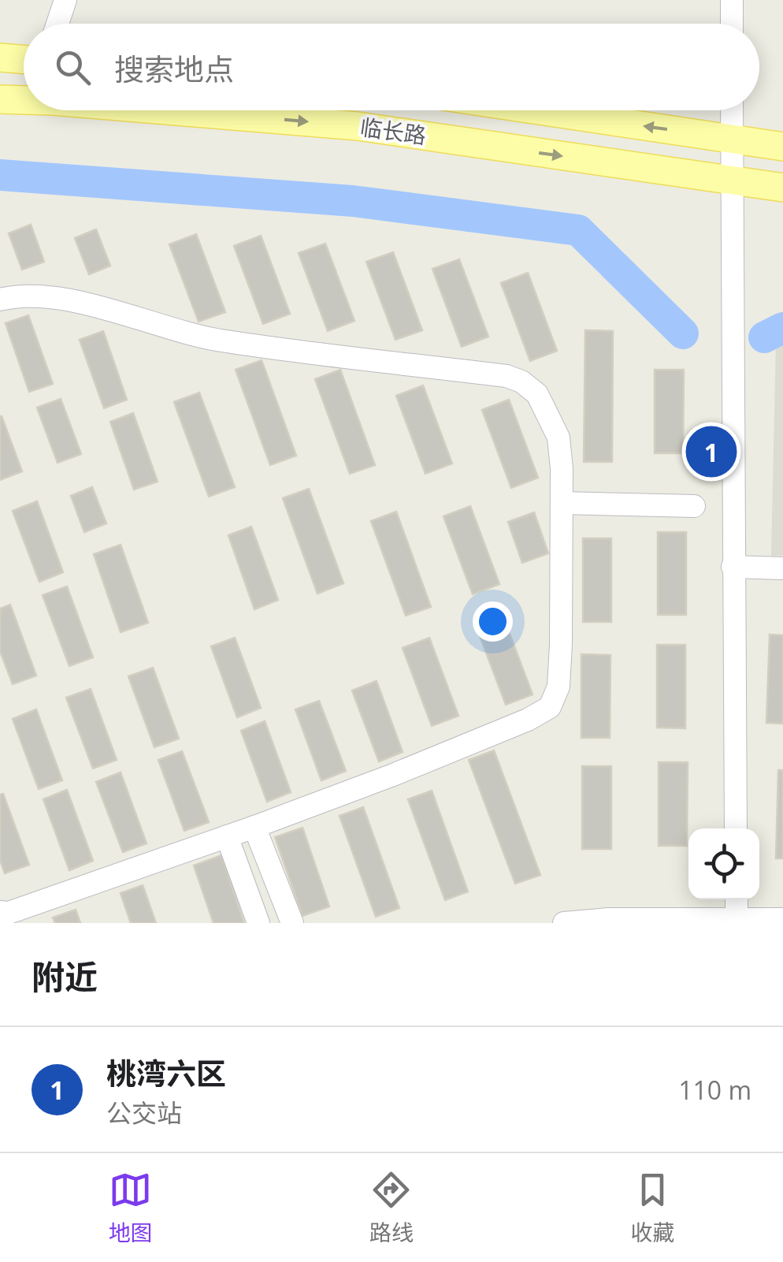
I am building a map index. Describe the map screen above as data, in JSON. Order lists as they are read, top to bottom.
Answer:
{
  "streets": {
    "main road": ["临长路"]
  },
  "page": {
    "search": "搜索地点",
    "pins": "1",
    "heading": "附近",
    "list": [
      {
        "mark": "1",
        "name": "桃湾六区",
        "note": "公交站",
        "value": "110 m"
      }
    ],
    "nav": ["地图", "路线", "收藏"]
  }
}
